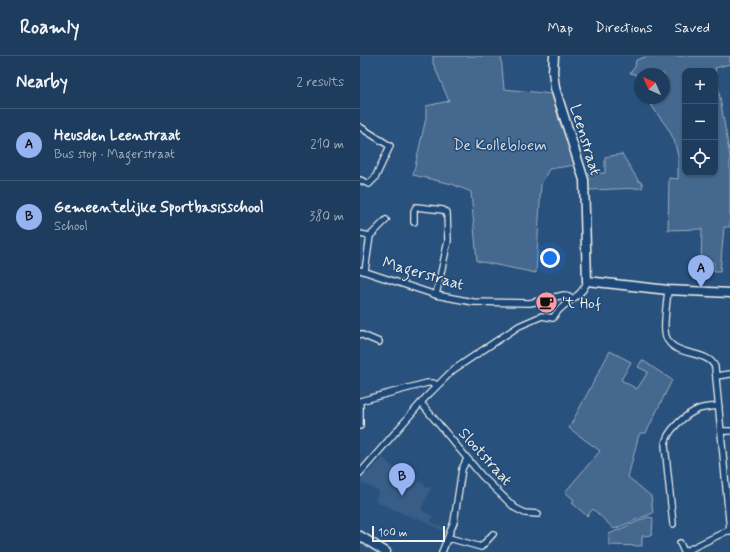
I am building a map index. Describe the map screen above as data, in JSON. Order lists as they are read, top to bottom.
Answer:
{
  "streets": {
    "street": ["Leenstraat", "Magerstraat", "Slootstraat"]
  },
  "parks": ["De Kollebloem"],
  "places": {
    "cafe": ["'t Hof"]
  },
  "scale_bar": "100 m",
  "north": "top left",
  "page": {
    "header": "Roamly",
    "nav": ["Map", "Directions", "Saved"],
    "heading": ["Nearby", "2 results"],
    "map_buttons": ["+", "−"],
    "list": [
      {
        "mark": "A",
        "name": "Heusden Leenstraat",
        "note": "Bus stop · Magerstraat",
        "value": "210 m"
      },
      {
        "mark": "B",
        "name": "Gemeentelijke Sportbasisschool",
        "note": "School",
        "value": "380 m"
      }
    ],
    "pins": ["A", "B"],
    "scale": "100 m"
  }
}
